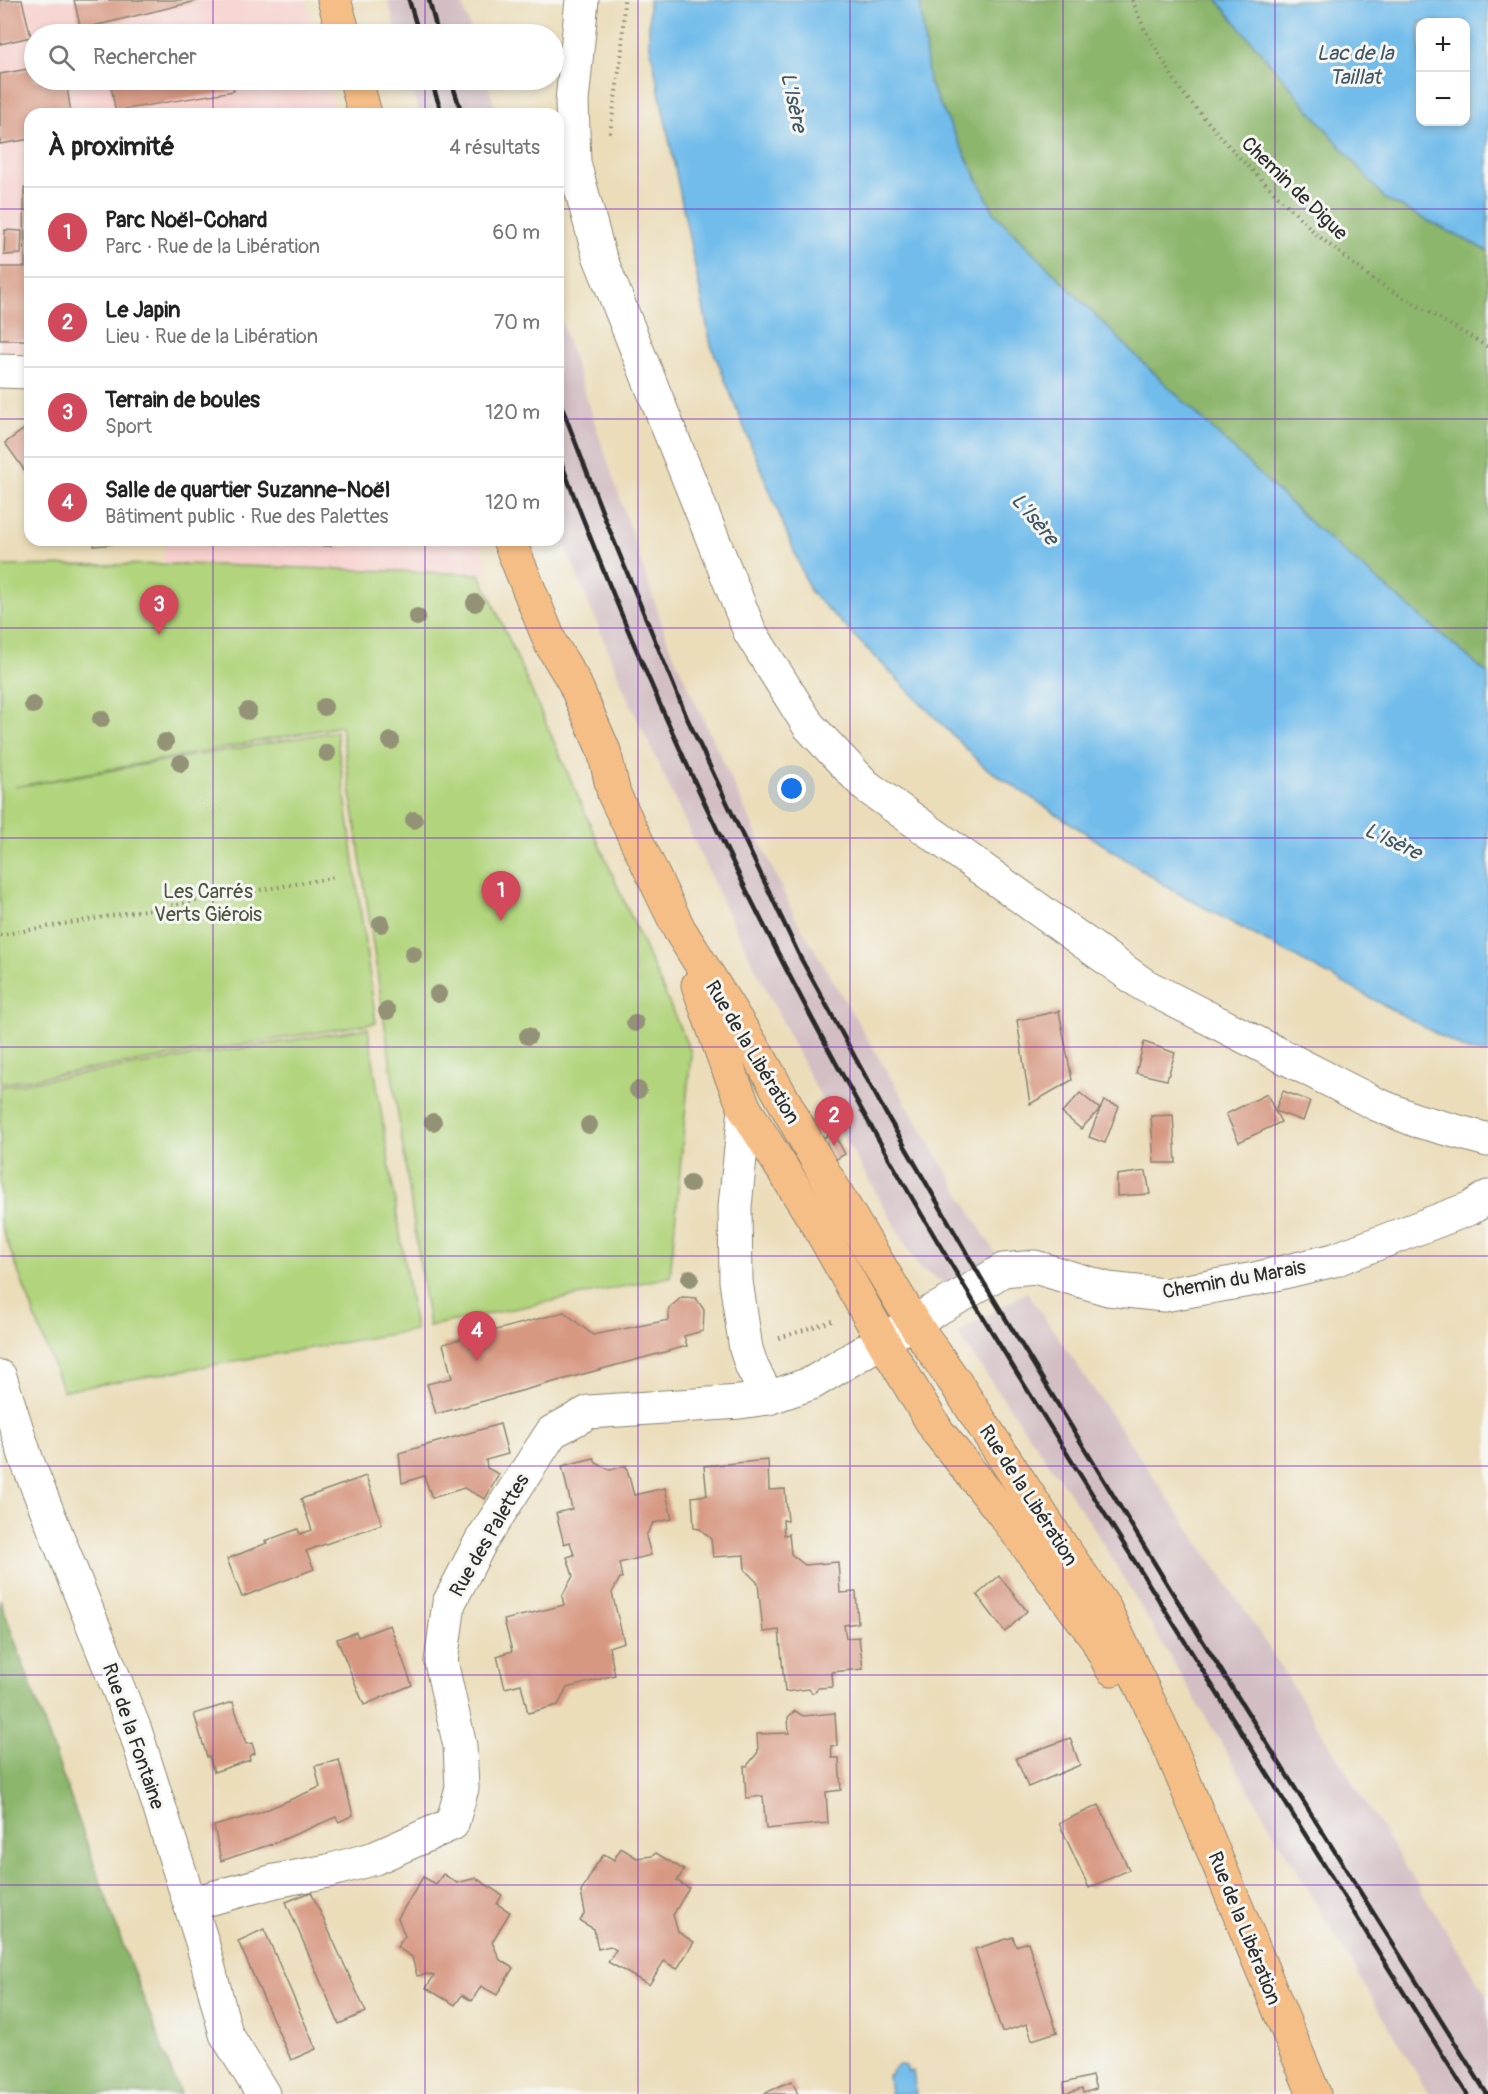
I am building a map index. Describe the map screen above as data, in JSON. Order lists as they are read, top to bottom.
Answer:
{
  "streets": {
    "main road": ["Rue de la Libération"],
    "street": ["Chemin du Marais", "Rue des Palettes", "Rue de la Fontaine"],
    "path": ["Chemin de Digue"]
  },
  "crossings": [
    ["Rue de la Libération", "Chemin du Marais"],
    ["Rue de la Libération", "Rue des Palettes"],
    ["Chemin du Marais", "Rue des Palettes"],
    ["Rue des Palettes", "Rue de la Fontaine"]
  ],
  "water": ["Lac de la Taillat", "L'Isère"],
  "parks": ["Les Carrés Verts Giérois"],
  "page": {
    "map_buttons": ["+", "−"],
    "search": "Rechercher",
    "heading": ["À proximité", "4 résultats"],
    "list": [
      {
        "mark": "1",
        "name": "Parc Noël-Cohard",
        "note": "Parc · Rue de la Libération",
        "value": "60 m"
      },
      {
        "mark": "2",
        "name": "Le Japin",
        "note": "Lieu · Rue de la Libération",
        "value": "70 m"
      },
      {
        "mark": "3",
        "name": "Terrain de boules",
        "note": "Sport",
        "value": "120 m"
      },
      {
        "mark": "4",
        "name": "Salle de quartier Suzanne-Noël",
        "note": "Bâtiment public · Rue des Palettes",
        "value": "120 m"
      }
    ],
    "pins": [
      "3",
      "1",
      "2",
      "4"
    ]
  }
}
